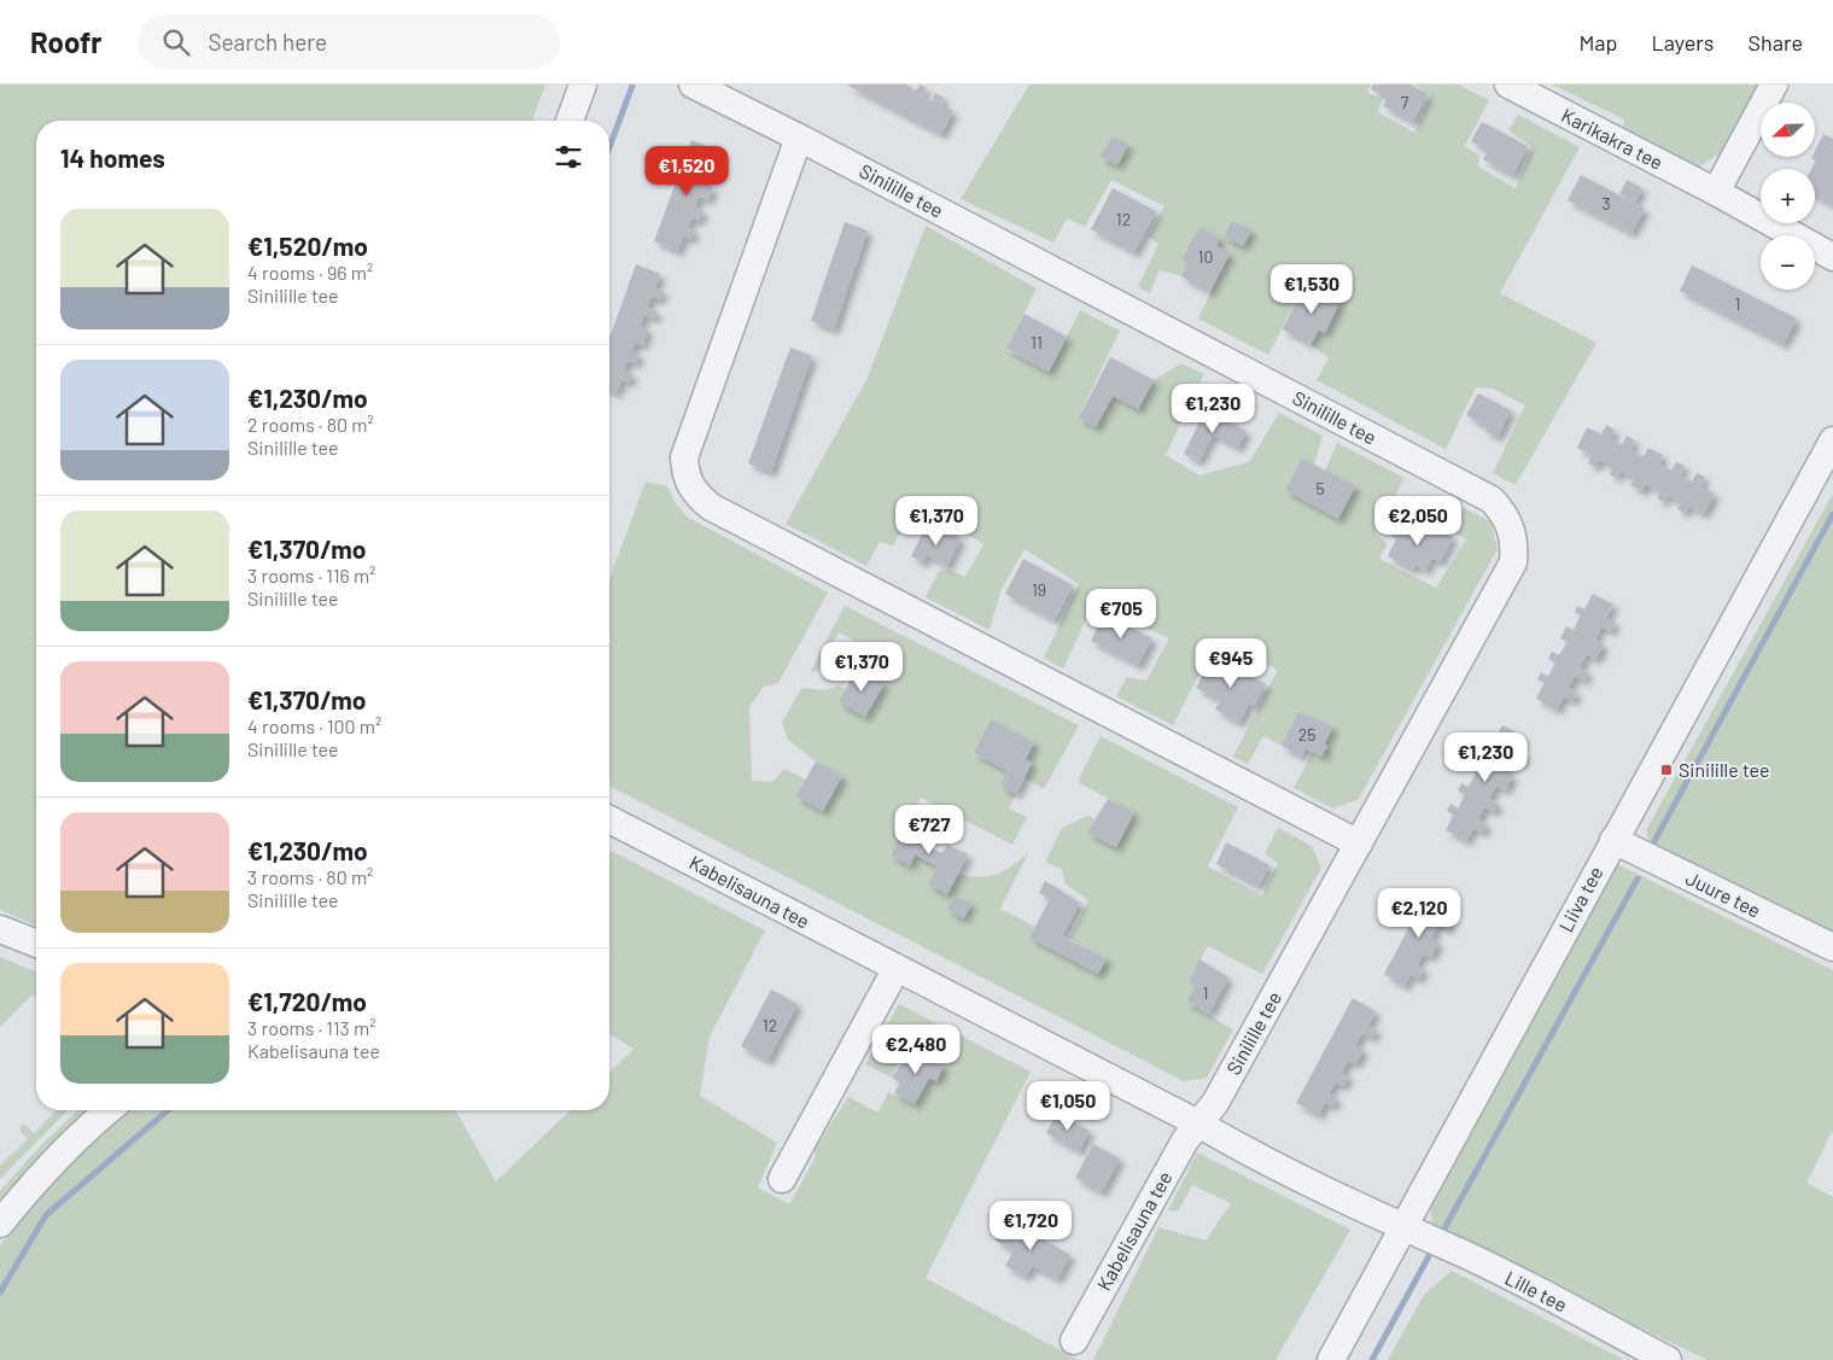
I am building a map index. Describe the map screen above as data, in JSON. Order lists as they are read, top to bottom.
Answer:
{
  "streets": {
    "street": [
      "Karikakra tee",
      "Sinilille tee",
      "Kabelisauna tee",
      "Juure tee",
      "Liiva tee",
      "Lille tee"
    ]
  },
  "crossings": [
    ["Sinilille tee", "Kabelisauna tee"],
    ["Kabelisauna tee", "Liiva tee"],
    ["Kabelisauna tee", "Lille tee"],
    ["Juure tee", "Liiva tee"],
    ["Liiva tee", "Lille tee"]
  ],
  "places": {
    "transit": ["Sinilille tee"]
  },
  "house_numbers": [
    "7",
    "3",
    "12",
    "10",
    "1",
    "11",
    "5",
    "19",
    "25",
    "1",
    "12"
  ],
  "north": "left",
  "page": {
    "header": "Roofr",
    "search": "Search here",
    "nav": ["Map", "Layers", "Share"],
    "map_buttons": ["+", "−"],
    "heading": "14 homes",
    "price": [
      "€1,520",
      "€1,530",
      "€1,230",
      "€1,370",
      "€2,050",
      "€705",
      "€945",
      "€1,370",
      "€1,230",
      "€727",
      "€2,120",
      "€2,480",
      "€1,050",
      "€1,720"
    ],
    "list": [
      {
        "name": "€1,520/mo",
        "note": "4 rooms · 96 m² · Sinilille tee"
      },
      {
        "name": "€1,230/mo",
        "note": "2 rooms · 80 m² · Sinilille tee"
      },
      {
        "name": "€1,370/mo",
        "note": "3 rooms · 116 m² · Sinilille tee"
      },
      {
        "name": "€1,370/mo",
        "note": "4 rooms · 100 m² · Sinilille tee"
      },
      {
        "name": "€1,230/mo",
        "note": "3 rooms · 80 m² · Sinilille tee"
      },
      {
        "name": "€1,720/mo",
        "note": "3 rooms · 113 m² · Kabelisauna tee"
      }
    ]
  }
}
